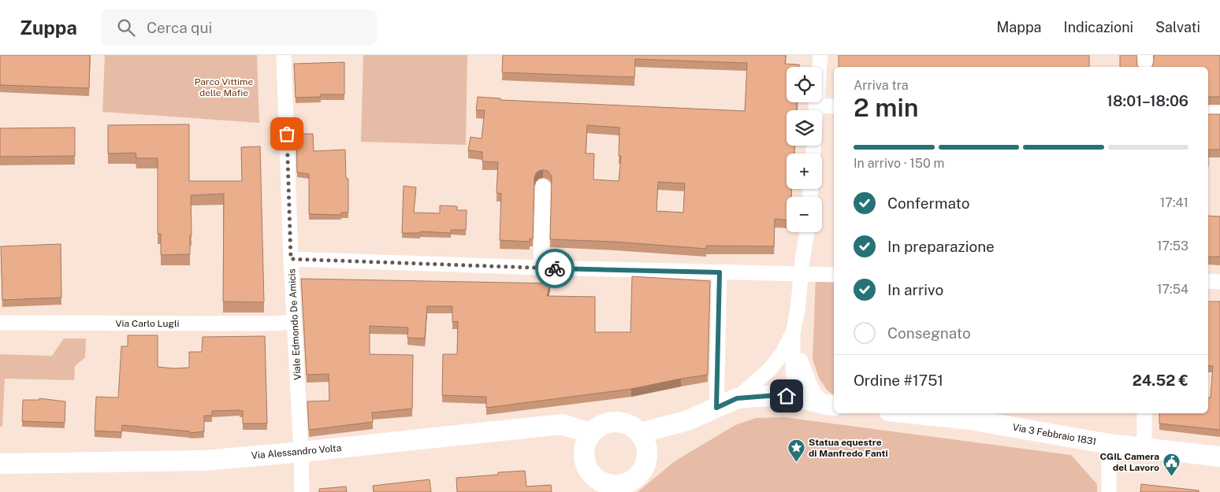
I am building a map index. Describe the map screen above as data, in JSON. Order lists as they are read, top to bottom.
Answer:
{
  "streets": {
    "street": [
      "Via Carlo Lugli",
      "Viale Edmondo De Amicis",
      "Via 3 Febbraio 1831",
      "Via Alessandro Volta"
    ]
  },
  "crossings": [
    ["Via Carlo Lugli", "Viale Edmondo De Amicis"],
    ["Viale Edmondo De Amicis", "Via Alessandro Volta"]
  ],
  "parks": ["Parco Vittime delle Mafie"],
  "places": {
    "place": ["Statua equestre di Manfredo Fanti"],
    "public building": ["CGIL Camera del Lavoro"]
  },
  "page": {
    "header": "Zuppa",
    "search": "Cerca qui",
    "nav": ["Mappa", "Indicazioni", "Salvati"],
    "map_buttons": ["+", "−"],
    "heading": ["2 min", "Arriva tra", "18:01–18:06"],
    "panel": ["Ordine #1751", "24.52 €"],
    "bar": "In arrivo · 150 m",
    "list": [
      ["Confermato", "17:41"],
      ["In preparazione", "17:53"],
      ["In arrivo", "17:54"],
      "Consegnato"
    ]
  }
}
